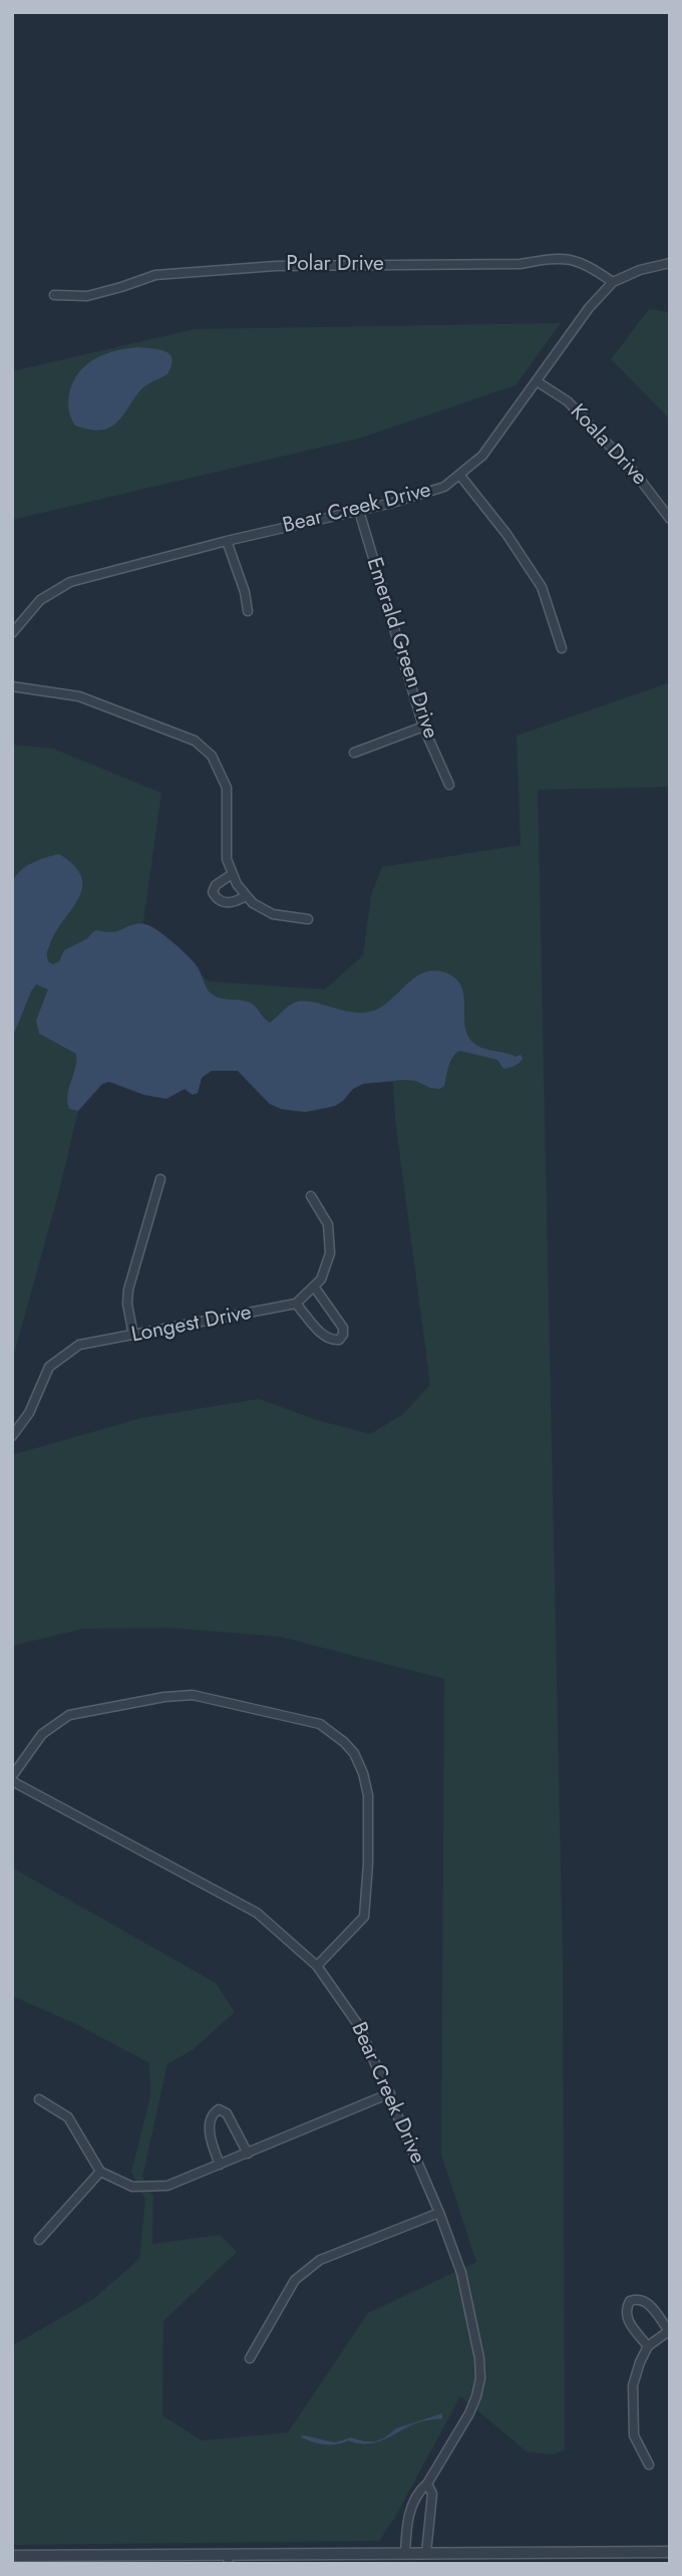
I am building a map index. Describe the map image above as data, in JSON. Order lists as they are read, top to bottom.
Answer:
{
  "streets": {
    "street": [
      "Polar Drive",
      "Koala Drive",
      "Bear Creek Drive",
      "Emerald Green Drive",
      "Longest Drive"
    ]
  },
  "crossings": [
    ["Polar Drive", "Bear Creek Drive"],
    ["Koala Drive", "Bear Creek Drive"],
    ["Bear Creek Drive", "Emerald Green Drive"]
  ]
}
